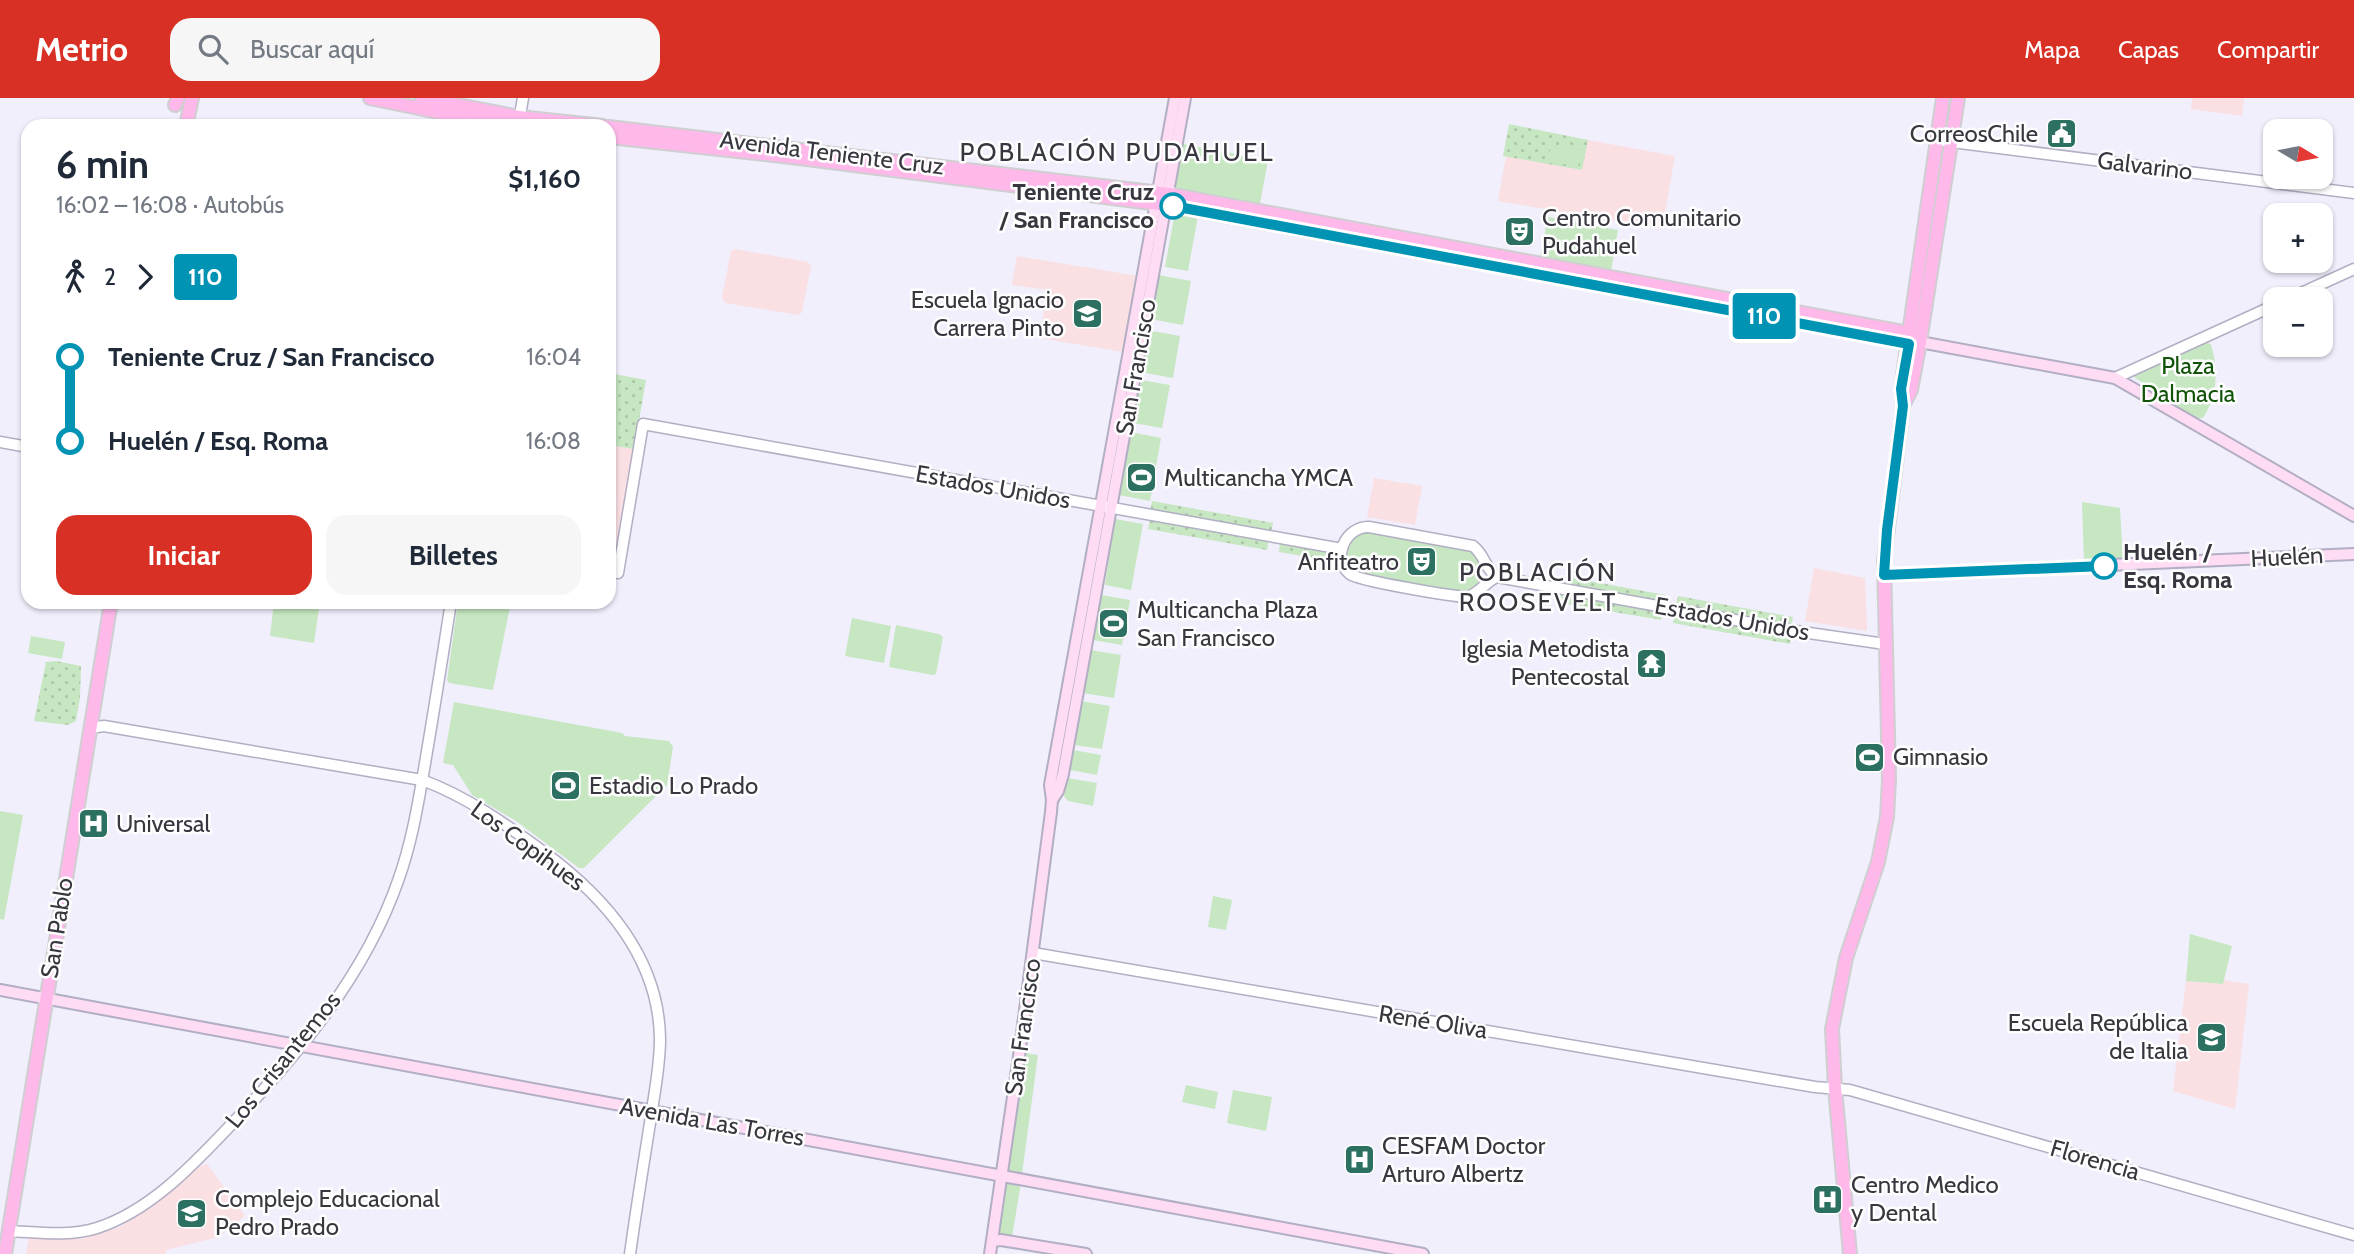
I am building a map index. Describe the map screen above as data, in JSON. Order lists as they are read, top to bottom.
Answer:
{
  "streets": {
    "main road": [
      "Avenida Teniente Cruz",
      "San Francisco",
      "Huelén",
      "San Pablo",
      "Avenida Las Torres"
    ],
    "street": [
      "Galvarino",
      "Estados Unidos",
      "Los Copihues",
      "René Oliva",
      "Los Crisantemos",
      "Florencia"
    ]
  },
  "crossings": [
    ["Avenida Teniente Cruz", "San Francisco"],
    ["San Francisco", "Estados Unidos"],
    ["San Francisco", "René Oliva"],
    ["San Francisco", "Avenida Las Torres"],
    ["Los Copihues", "San Pablo"],
    ["Los Copihues", "Los Crisantemos"],
    ["Los Copihues", "Avenida Las Torres"],
    ["San Pablo", "Los Crisantemos"],
    ["San Pablo", "Avenida Las Torres"],
    ["René Oliva", "Florencia"],
    ["Los Crisantemos", "Avenida Las Torres"]
  ],
  "districts": ["POBLACIÓN PUDAHUEL", "POBLACIÓN ROOSEVELT"],
  "parks": ["Plaza Dalmacia"],
  "places": {
    "public building": ["CorreosChile"],
    "other": ["Teniente Cruz / San Francisco", "Huelén / Esq. Roma"],
    "theatre": ["Centro Comunitario Pudahuel", "Anfiteatro"],
    "school or university": ["Escuela Ignacio Carrera Pinto", "Escuela República de Italia", "Complejo Educacional Pedro Prado"],
    "sports": [
      "Multicancha YMCA",
      "Multicancha Plaza San Francisco",
      "Gimnasio",
      "Estadio Lo Prado"
    ],
    "temple": ["Iglesia Metodista Pentecostal"],
    "hospital": ["Universal", "CESFAM Doctor Arturo Albertz", "Centro Medico y Dental"]
  },
  "lines": ["bus line 110"],
  "north": "right",
  "page": {
    "header": "Metrio",
    "search": "Buscar aquí",
    "nav": ["Mapa", "Capas", "Compartir"],
    "on_map": "110",
    "map_buttons": ["+", "−"],
    "heading": ["6 min", "16:02 – 16:08 · Autobús", "$1,160"],
    "legs": ["2", "110"],
    "list": [
      {
        "name": "Teniente Cruz / San Francisco",
        "value": "16:04"
      },
      {
        "name": "Huelén / Esq. Roma",
        "value": "16:08"
      }
    ],
    "buttons": ["Iniciar", "Billetes"]
  }
}
